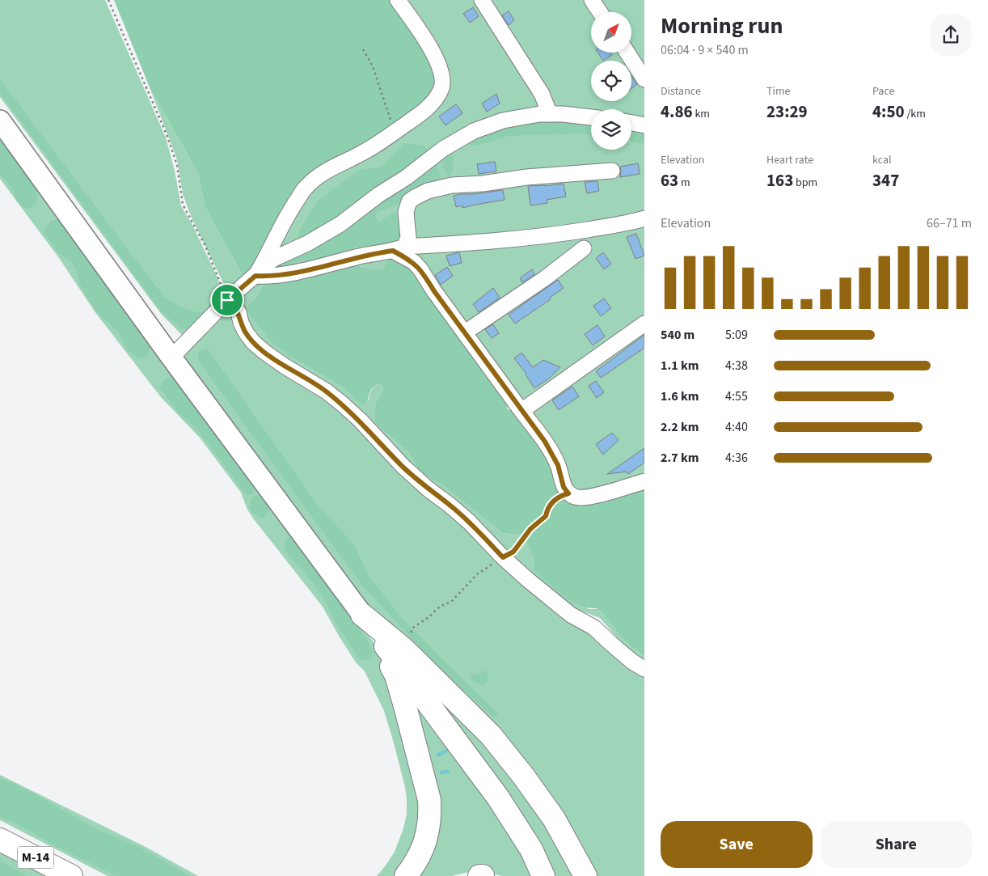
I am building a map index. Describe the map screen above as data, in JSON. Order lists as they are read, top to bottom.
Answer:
{
  "streets": {
    "highway": ["М-14"]
  },
  "north": "top right",
  "page": {
    "heading": ["Morning run", "06:04 · 9 × 540 m"],
    "stats": [
      ["Distance", "4.86 km"],
      ["Time", "23:29"],
      ["Pace", "4:50 /km"],
      ["Elevation", "63 m"],
      ["Heart rate", "163 bpm"],
      ["kcal", "347"]
    ],
    "chart": ["Elevation", "66–71 m"],
    "list": [
      {
        "name": "540 m",
        "note": "5:09"
      },
      {
        "name": "1.1 km",
        "note": "4:38"
      },
      {
        "name": "1.6 km",
        "note": "4:55"
      },
      {
        "name": "2.2 km",
        "note": "4:40"
      },
      {
        "name": "2.7 km",
        "note": "4:36"
      }
    ],
    "buttons": ["Save", "Share"]
  }
}
